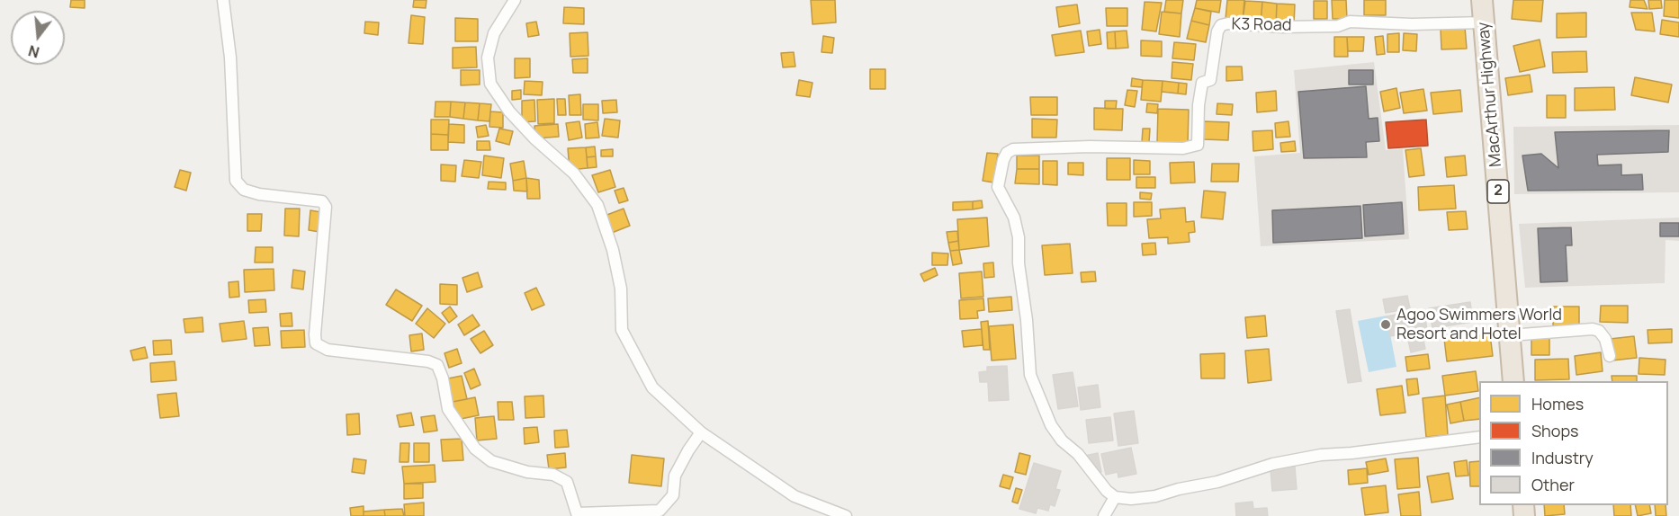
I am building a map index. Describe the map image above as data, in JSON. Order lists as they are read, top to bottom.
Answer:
{
  "streets": {
    "highway": ["MacArthur Highway", "2"],
    "street": ["K3 Road"]
  },
  "crossings": [
    ["K3 Road", "MacArthur Highway"]
  ],
  "places": ["Agoo Swimmers World Resort and Hotel"],
  "legend": [
    "Homes",
    "Shops",
    "Industry",
    "Other"
  ],
  "north": "bottom"
}
